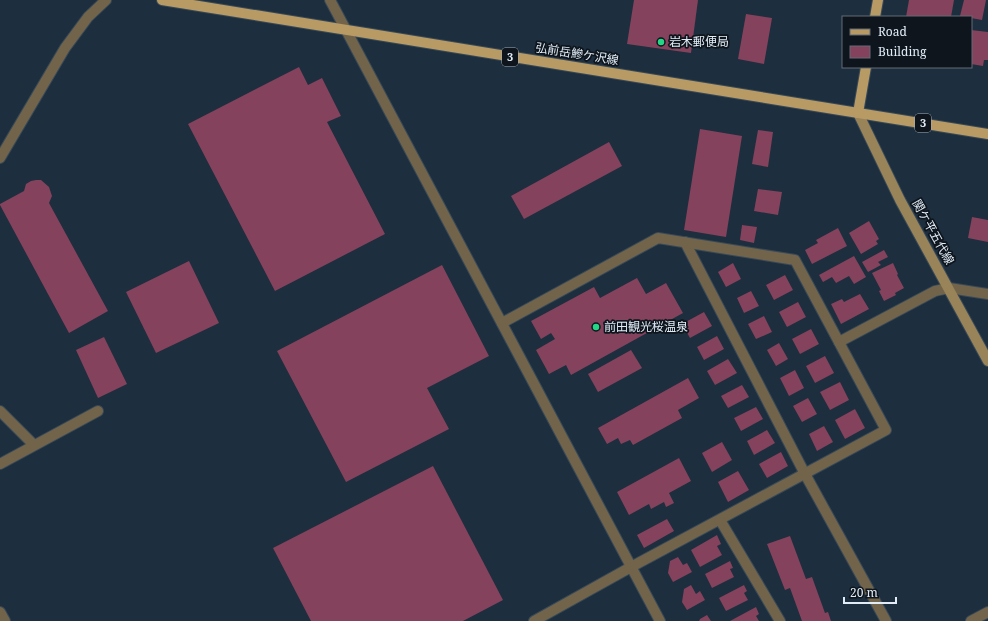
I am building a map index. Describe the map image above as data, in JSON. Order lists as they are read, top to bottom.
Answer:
{
  "streets": {
    "main road": ["弘前岳鰺ケ沢線", "3", "関ケ平五代線"]
  },
  "crossings": [
    ["弘前岳鰺ケ沢線", "関ケ平五代線"]
  ],
  "places": ["岩木郵便局", "前田観光桜温泉"],
  "legend": ["Road", "Building"],
  "scale_bar": "20 m"
}
